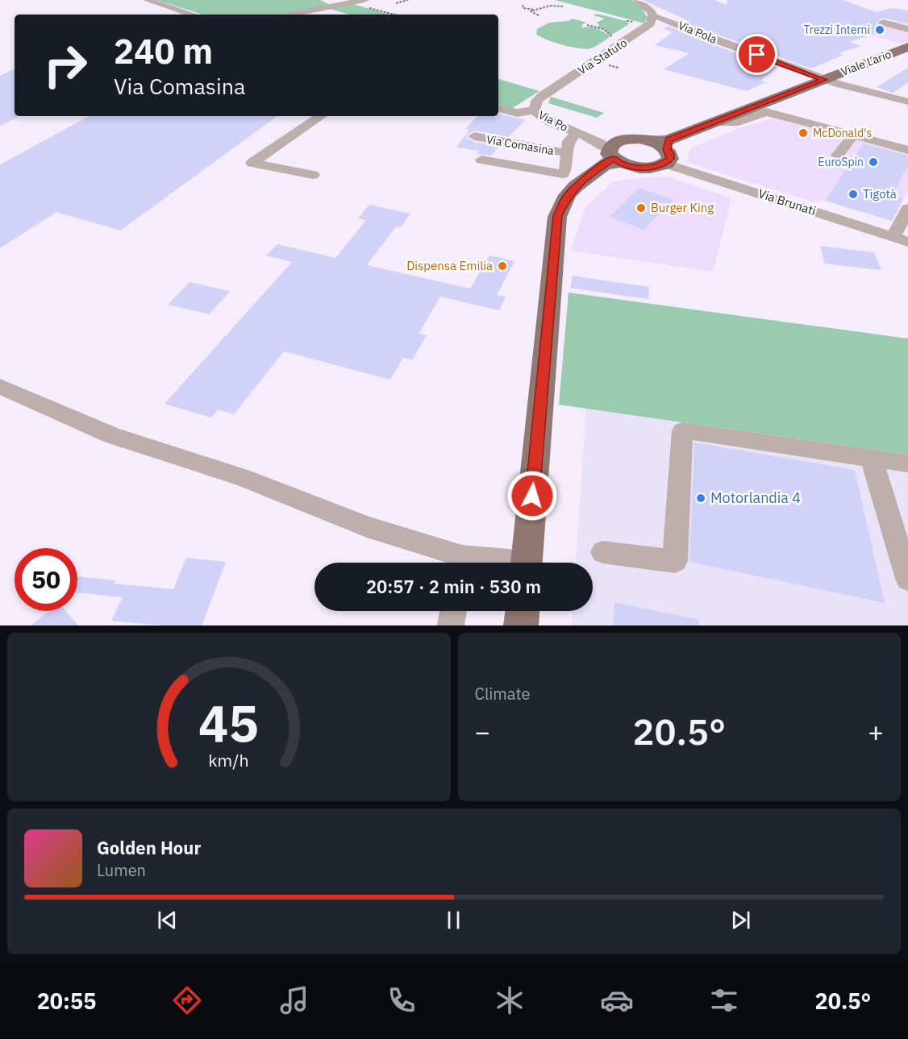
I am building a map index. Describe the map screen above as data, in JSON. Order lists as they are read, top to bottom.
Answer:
{
  "streets": {
    "main road": ["Viale Lario"],
    "street": [
      "Via Pola",
      "Via Statuto",
      "Via Po",
      "Via Comasina",
      "Via Brunati"
    ]
  },
  "crossings": [
    ["Via Pola", "Via Statuto"],
    ["Via Pola", "Viale Lario"],
    ["Via Statuto", "Via Po"],
    ["Via Po", "Via Comasina"]
  ],
  "places": [
    "Trezzi Interni",
    "McDonald's",
    "EuroSpin",
    "Tigotà",
    "Burger King",
    "Dispensa Emilia",
    "Motorlandia 4"
  ],
  "page": {
    "turn": ["240 m", "Via Comasina"],
    "limit": "50",
    "trip": "20:57 · 2 min · 530 m",
    "tile": "Climate",
    "heat": ["−", "20.5°", "+"],
    "song": ["Golden Hour", "Lumen"],
    "tabs": ["20:55", "20.5°"],
    "gauge": ["45", "km/h"]
  }
}
